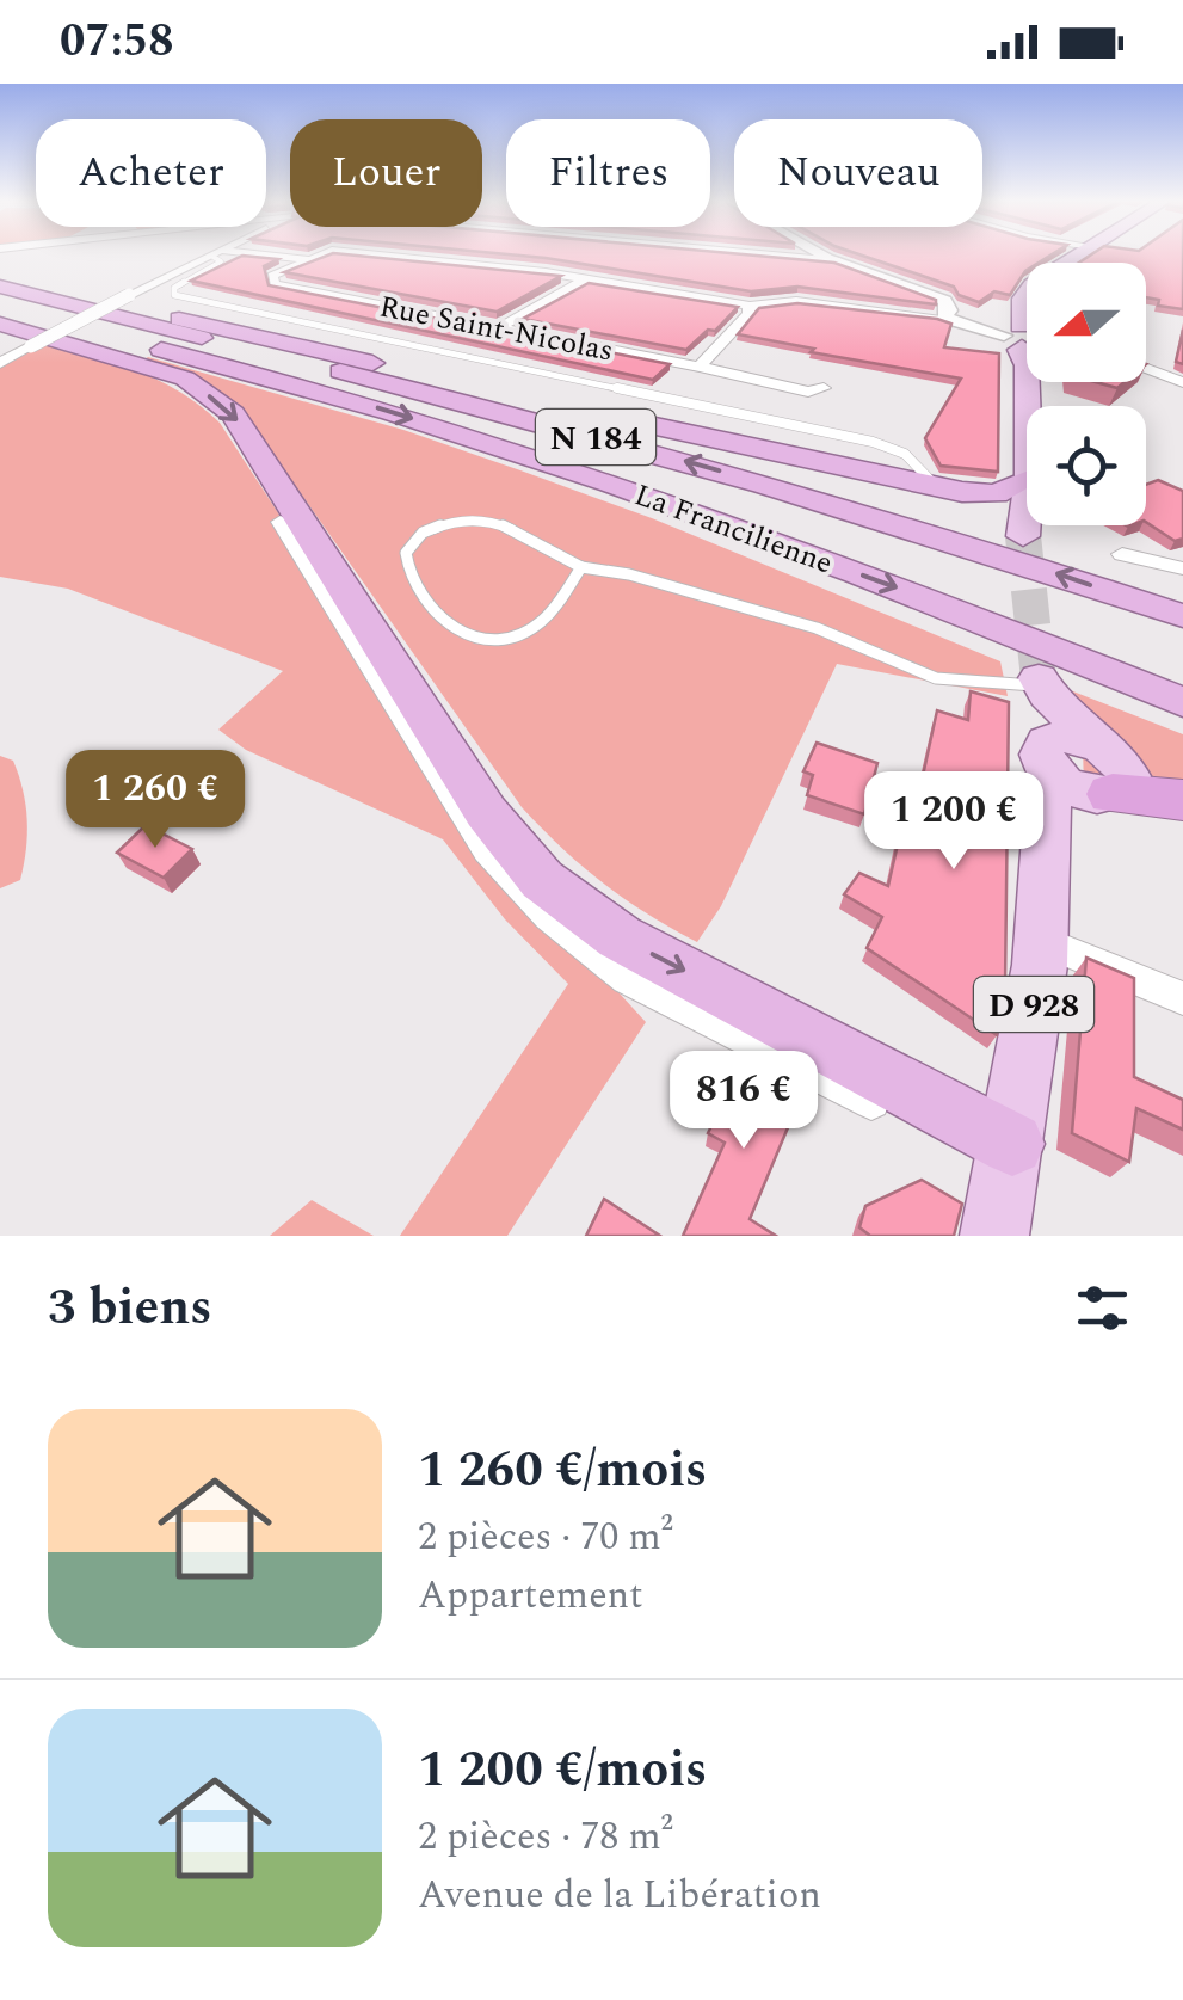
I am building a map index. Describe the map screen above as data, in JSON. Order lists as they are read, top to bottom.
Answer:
{
  "streets": {
    "highway": ["N 184", "La Francilienne"],
    "main road": ["D 928"],
    "street": ["Rue Saint-Nicolas"]
  },
  "north": "left",
  "page": {
    "status": "07:58",
    "chip": [
      "Acheter",
      "Louer",
      "Filtres",
      "Nouveau"
    ],
    "price": ["1 260 €", "1 200 €", "816 €"],
    "heading": "3 biens",
    "list": [
      {
        "name": "1 260 €/mois",
        "note": "2 pièces · 70 m² · Appartement"
      },
      {
        "name": "1 200 €/mois",
        "note": "2 pièces · 78 m² · Avenue de la Libération"
      }
    ]
  }
}
